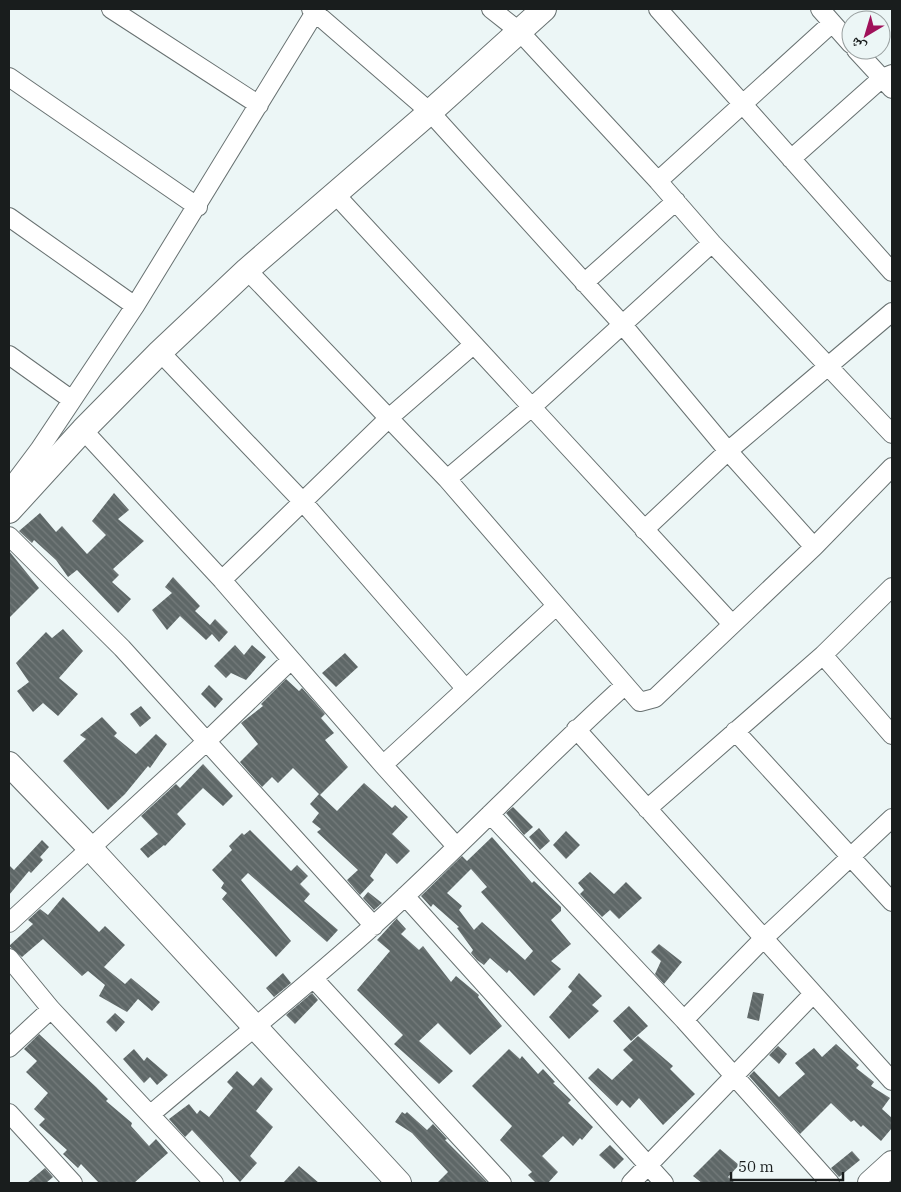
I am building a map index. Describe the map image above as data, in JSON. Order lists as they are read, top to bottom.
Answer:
{
  "scale_bar": "50 m",
  "north": "bottom left"
}
